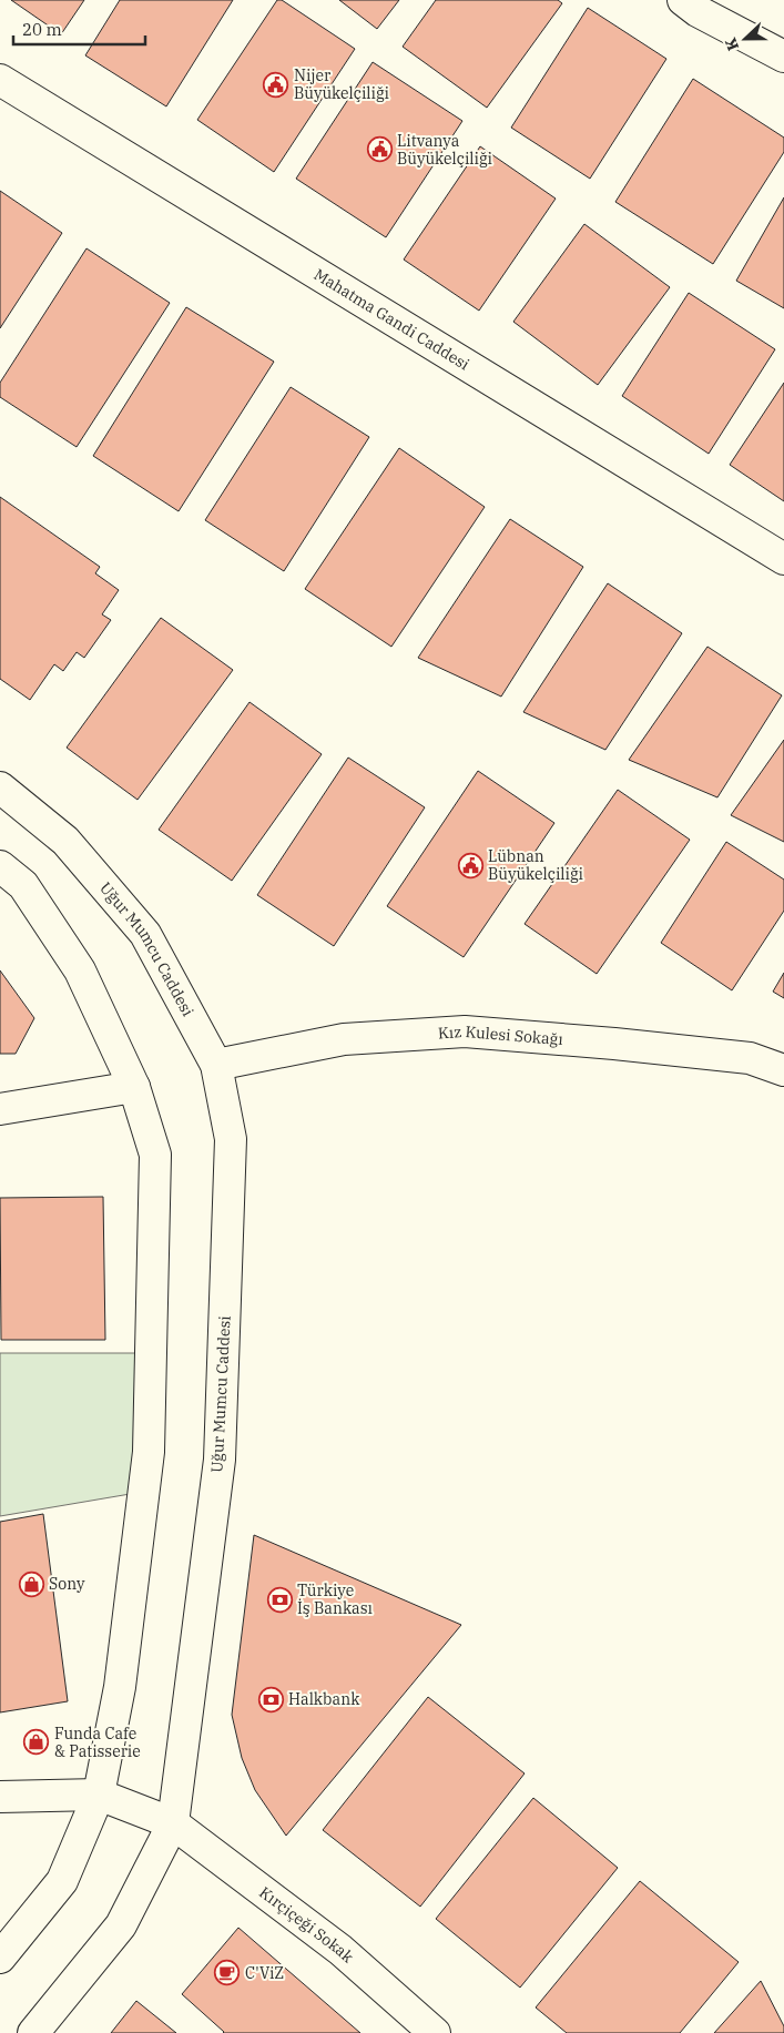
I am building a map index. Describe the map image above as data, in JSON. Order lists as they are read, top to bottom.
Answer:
{
  "streets": {
    "main road": [
      "Mahatma Gandi Caddesi",
      "Uğur Mumcu Caddesi",
      "Kız Kulesi Sokağı",
      "Kırçiçeği Sokak"
    ]
  },
  "crossings": [
    ["Uğur Mumcu Caddesi", "Kız Kulesi Sokağı"],
    ["Uğur Mumcu Caddesi", "Kırçiçeği Sokak"]
  ],
  "places": {
    "public building": ["Nijer Büyükelçiliği", "Litvanya Büyükelçiliği", "Lübnan Büyükelçiliği"],
    "shop": ["Sony", "Funda Cafe & Patisserie"],
    "bank": ["Türkiye İş Bankası", "Halkbank"],
    "cafe": ["C'ViZ"]
  },
  "scale_bar": "20 m",
  "north": "left"
}
